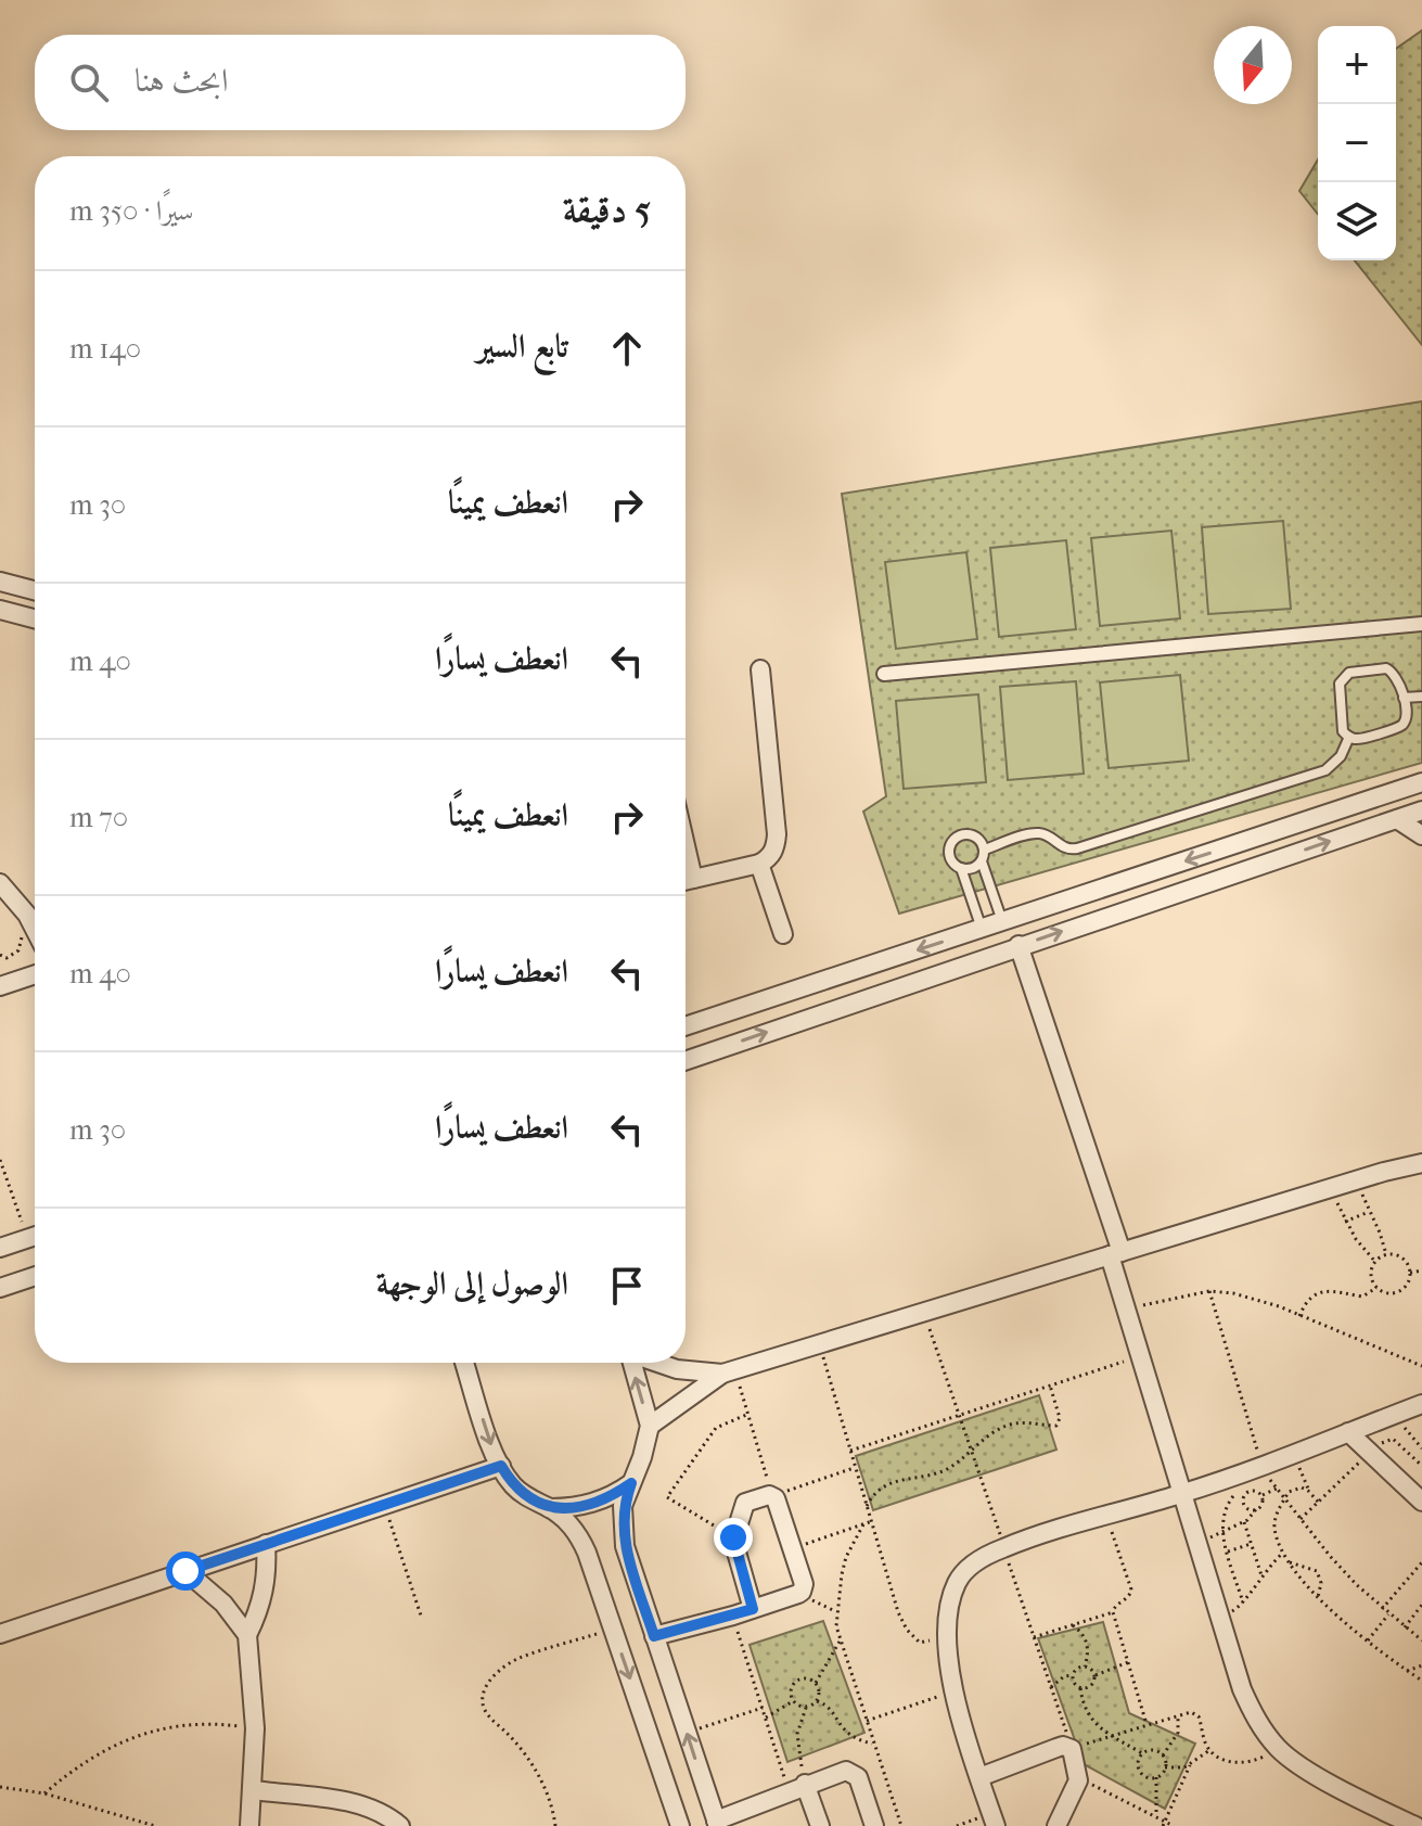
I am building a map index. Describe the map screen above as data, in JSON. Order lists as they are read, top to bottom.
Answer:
{
  "north": "bottom",
  "page": {
    "map_buttons": ["+", "−"],
    "search": "ابحث هنا",
    "heading": ["5 دقيقة", "سيرًا · 350 m"],
    "list": [
      ["تابع السير", "140 m"],
      ["انعطف يمينًا", "30 m"],
      ["انعطف يسارًا", "40 m"],
      ["انعطف يمينًا", "70 m"],
      ["انعطف يسارًا", "40 m"],
      ["انعطف يسارًا", "30 m"],
      "الوصول إلى الوجهة"
    ]
  }
}
